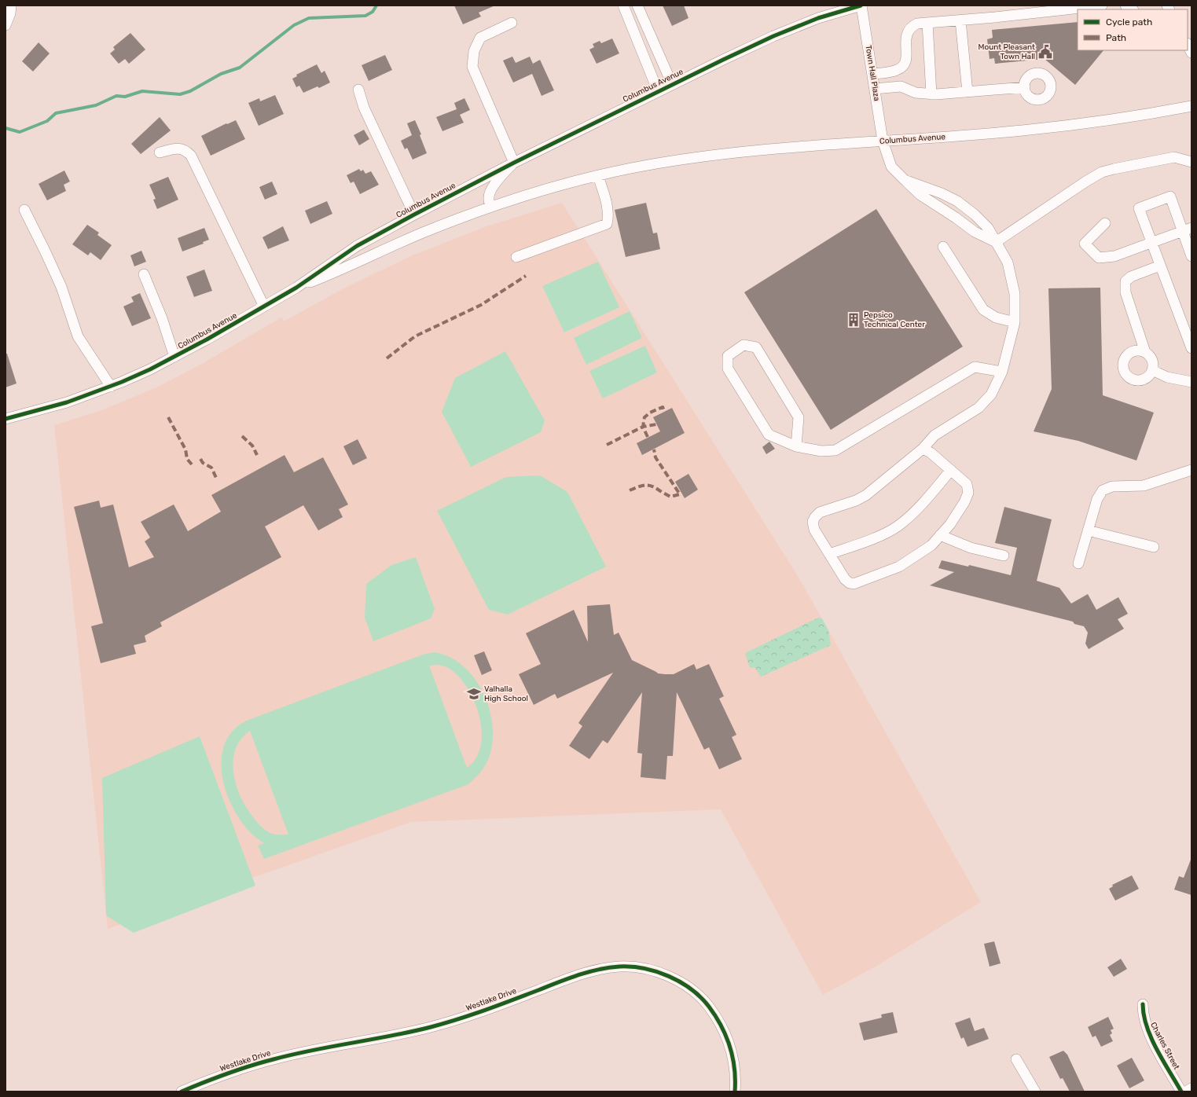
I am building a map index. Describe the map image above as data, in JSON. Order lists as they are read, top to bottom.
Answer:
{
  "streets": {
    "street": [
      "Town Hall Plaza",
      "Columbus Avenue",
      "Westlake Drive",
      "Charles Street"
    ]
  },
  "crossings": [
    ["Town Hall Plaza", "Columbus Avenue"]
  ],
  "places": {
    "public building": ["Mount Pleasant Town Hall"],
    "building": ["Pepsico Technical Center"],
    "school or university": ["Valhalla High School"]
  },
  "legend": ["Cycle path", "Path"]
}
